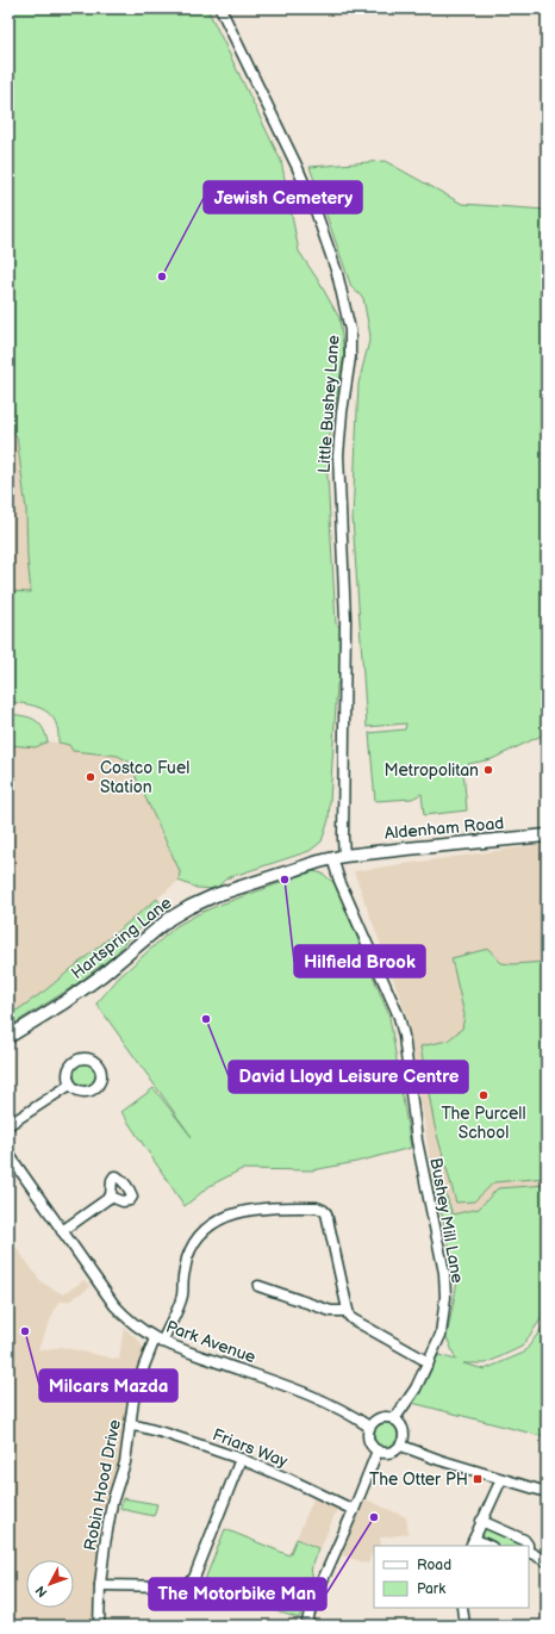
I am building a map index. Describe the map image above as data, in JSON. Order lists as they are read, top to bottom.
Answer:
{
  "streets": {
    "main road": ["Aldenham Road", "Hartspring Lane"],
    "street": [
      "Little Bushey Lane",
      "Bushey Mill Lane",
      "Park Avenue",
      "Friars Way",
      "Robin Hood Drive"
    ]
  },
  "crossings": [
    ["Little Bushey Lane", "Aldenham Road"],
    ["Little Bushey Lane", "Hartspring Lane"],
    ["Little Bushey Lane", "Bushey Mill Lane"],
    ["Aldenham Road", "Hartspring Lane"],
    ["Aldenham Road", "Bushey Mill Lane"],
    ["Hartspring Lane", "Bushey Mill Lane"],
    ["Bushey Mill Lane", "Park Avenue"],
    ["Park Avenue", "Robin Hood Drive"],
    ["Friars Way", "Robin Hood Drive"]
  ],
  "places": {
    "other": [
      "Jewish Cemetery",
      "Metropolitan",
      "Costco Fuel Station",
      "Hilfield Brook",
      "David Lloyd Leisure Centre",
      "The Purcell School",
      "Milcars Mazda",
      "The Motorbike Man"
    ],
    "transit": ["The Otter PH"]
  },
  "legend": ["Road", "Park"],
  "north": "bottom left"
}
